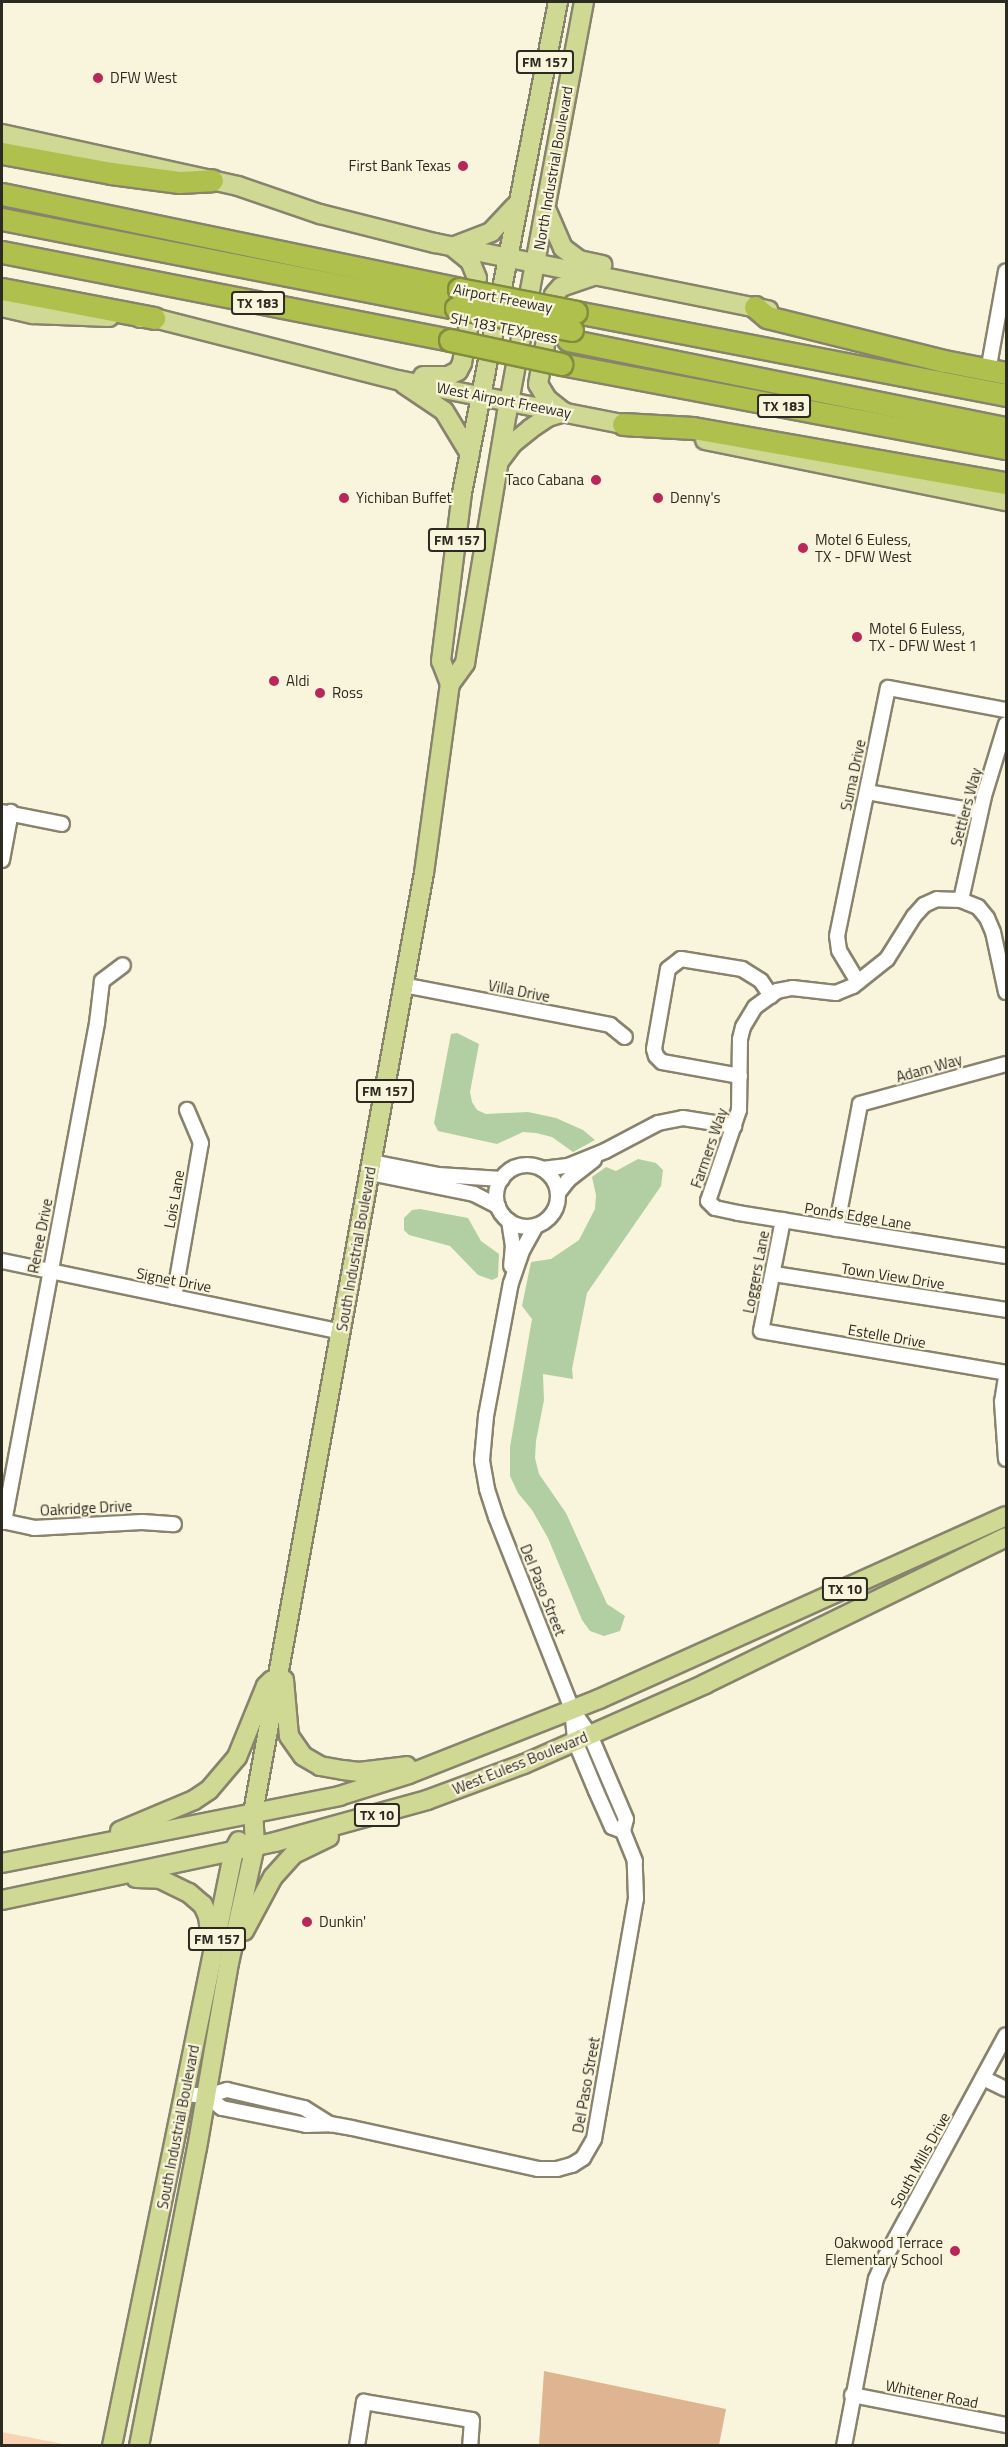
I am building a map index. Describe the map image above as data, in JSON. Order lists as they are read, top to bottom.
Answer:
{
  "streets": {
    "highway": ["Airport Freeway", "TX 183", "SH 183 TEXpress"],
    "main road": [
      "FM 157",
      "North Industrial Boulevard",
      "West Airport Freeway",
      "South Industrial Boulevard",
      "TX 10",
      "West Euless Boulevard"
    ],
    "street": [
      "Suma Drive",
      "Settlers Way",
      "Villa Drive",
      "Adam Way",
      "Farmers Way",
      "Lois Lane",
      "Ponds Edge Lane",
      "Renee Drive",
      "Loggers Lane",
      "Town View Drive",
      "Signet Drive",
      "Estelle Drive",
      "Oakridge Drive",
      "Del Paso Street",
      "South Mills Drive",
      "Whitener Road"
    ]
  },
  "crossings": [
    ["North Industrial Boulevard", "South Industrial Boulevard"],
    ["Airport Freeway", "SH 183 TEXpress"],
    ["West Airport Freeway", "South Industrial Boulevard"],
    ["Suma Drive", "Farmers Way"],
    ["Settlers Way", "Farmers Way"],
    ["Villa Drive", "South Industrial Boulevard"],
    ["Adam Way", "Ponds Edge Lane"],
    ["Farmers Way", "Ponds Edge Lane"],
    ["Lois Lane", "Signet Drive"],
    ["Ponds Edge Lane", "Loggers Lane"],
    ["Renee Drive", "Signet Drive"],
    ["Renee Drive", "Oakridge Drive"],
    ["South Industrial Boulevard", "Signet Drive"],
    ["South Industrial Boulevard", "Del Paso Street"],
    ["South Industrial Boulevard", "West Euless Boulevard"],
    ["Loggers Lane", "Town View Drive"],
    ["Loggers Lane", "Estelle Drive"],
    ["Del Paso Street", "West Euless Boulevard"],
    ["South Mills Drive", "Whitener Road"]
  ],
  "places": [
    "DFW West",
    "First Bank Texas",
    "Taco Cabana",
    "Yichiban Buffet",
    "Denny's",
    "Motel 6 Euless, TX - DFW West",
    "Motel 6 Euless, TX - DFW West 1",
    "Aldi",
    "Ross",
    "Dunkin'",
    "Oakwood Terrace Elementary School"
  ]
}
